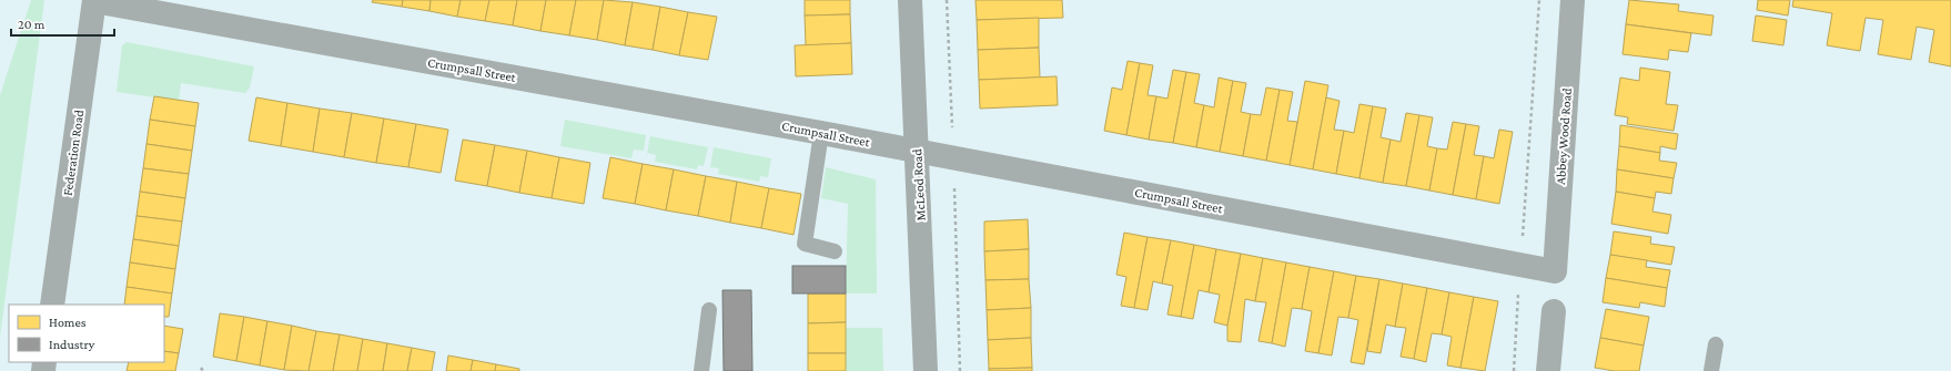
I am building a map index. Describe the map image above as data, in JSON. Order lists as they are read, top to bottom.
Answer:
{
  "streets": {
    "main road": ["McLeod Road"],
    "street": ["Crumpsall Street", "Abbey Wood Road", "Federation Road"]
  },
  "crossings": [
    ["Crumpsall Street", "Abbey Wood Road"],
    ["Crumpsall Street", "Federation Road"],
    ["Crumpsall Street", "McLeod Road"]
  ],
  "legend": ["Homes", "Industry"],
  "scale_bar": "20 m"
}
